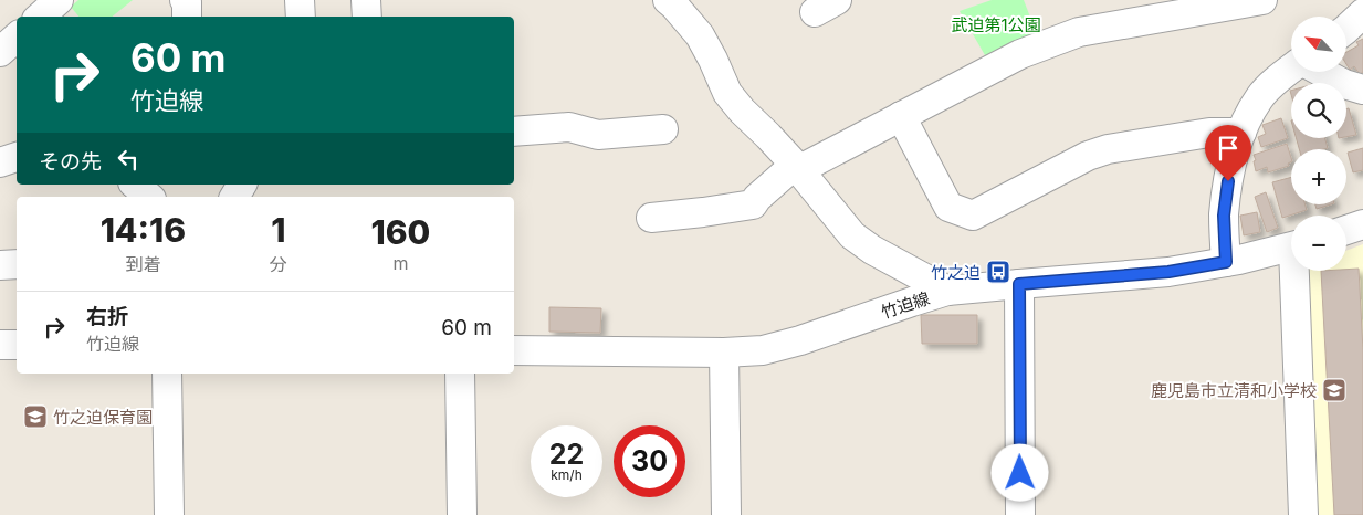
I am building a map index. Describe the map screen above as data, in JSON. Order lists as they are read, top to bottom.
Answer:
{
  "streets": {
    "street": ["竹迫線"]
  },
  "parks": ["武迫第1公園"],
  "places": {
    "bus stop": ["竹之迫"],
    "school or university": ["鹿児島市立清和小学校", "竹之迫保育園"]
  },
  "north": "top left",
  "page": {
    "map_buttons": ["+", "−"],
    "turn": ["60 m", "竹迫線"],
    "then": "その先",
    "eta": [
      "14:16",
      "到着",
      "1",
      "分",
      "160",
      "m"
    ],
    "list": [
      {
        "name": "右折",
        "note": "竹迫線",
        "value": "60 m"
      }
    ],
    "speed": "22 km/h",
    "limit": "30"
  }
}
